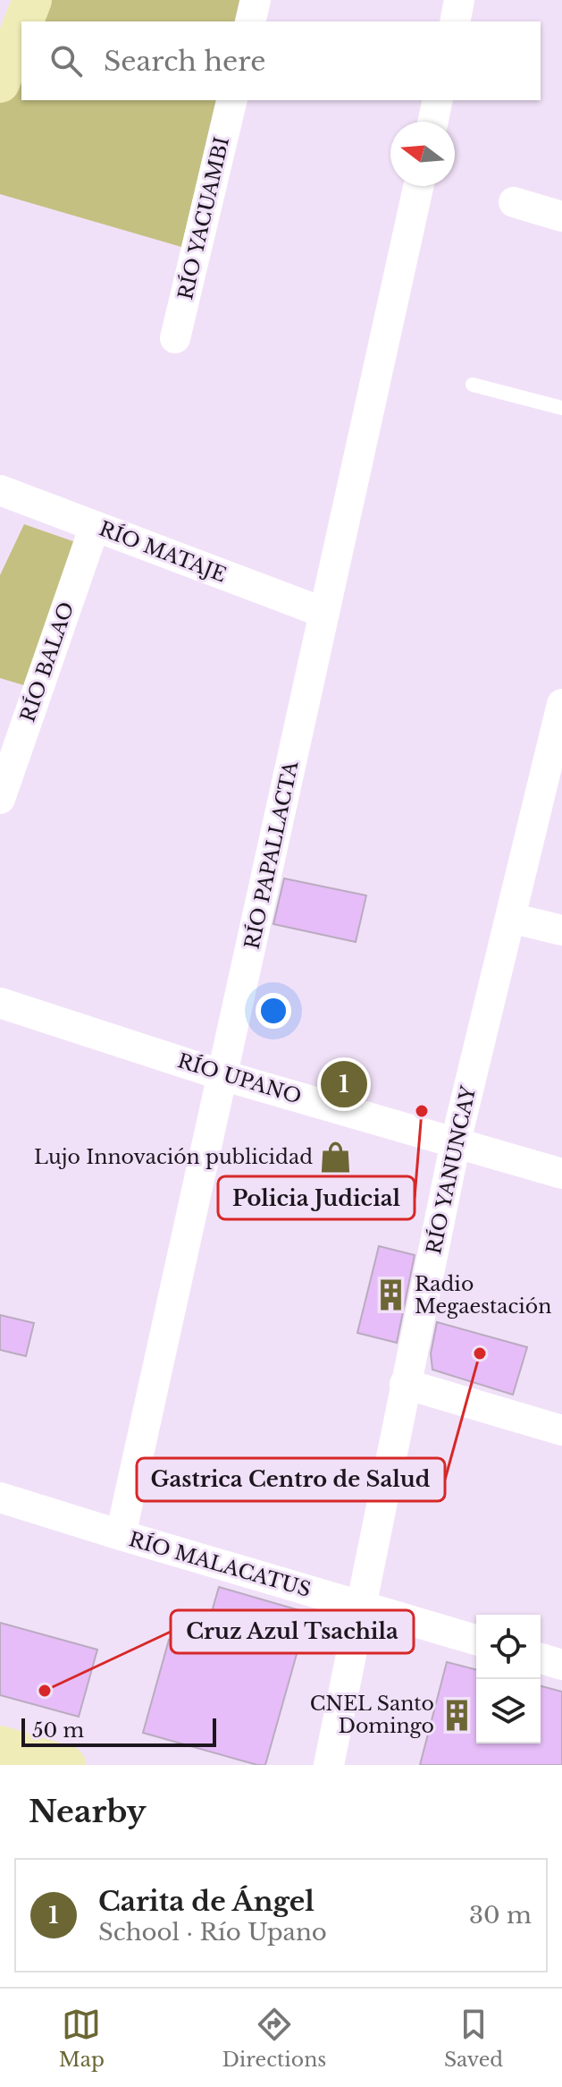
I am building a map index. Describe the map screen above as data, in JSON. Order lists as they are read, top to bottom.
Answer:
{
  "streets": {
    "street": [
      "RÍO YACUAMBI",
      "RÍO MATAJE",
      "RÍO BALAO",
      "RÍO PAPALLACTA",
      "RÍO UPANO",
      "RÍO YANUNCAY",
      "RÍO MALACATUS"
    ]
  },
  "crossings": [
    ["RÍO MATAJE", "RÍO BALAO"],
    ["RÍO MATAJE", "RÍO PAPALLACTA"],
    ["RÍO PAPALLACTA", "RÍO UPANO"],
    ["RÍO PAPALLACTA", "RÍO MALACATUS"],
    ["RÍO UPANO", "RÍO YANUNCAY"],
    ["RÍO YANUNCAY", "RÍO MALACATUS"]
  ],
  "places": {
    "other": ["Policia Judicial", "Gastrica Centro de Salud", "Cruz Azul Tsachila"],
    "shop": ["Lujo Innovación publicidad"],
    "building": ["Radio Megaestación", "CNEL Santo Domingo"]
  },
  "scale_bar": "50 m",
  "north": "left",
  "page": {
    "search": "Search here",
    "pins": "1",
    "scale": "50 m",
    "heading": "Nearby",
    "list": [
      {
        "mark": "1",
        "name": "Carita de Ángel",
        "note": "School · Río Upano",
        "value": "30 m"
      }
    ],
    "nav": ["Map", "Directions", "Saved"]
  }
}
